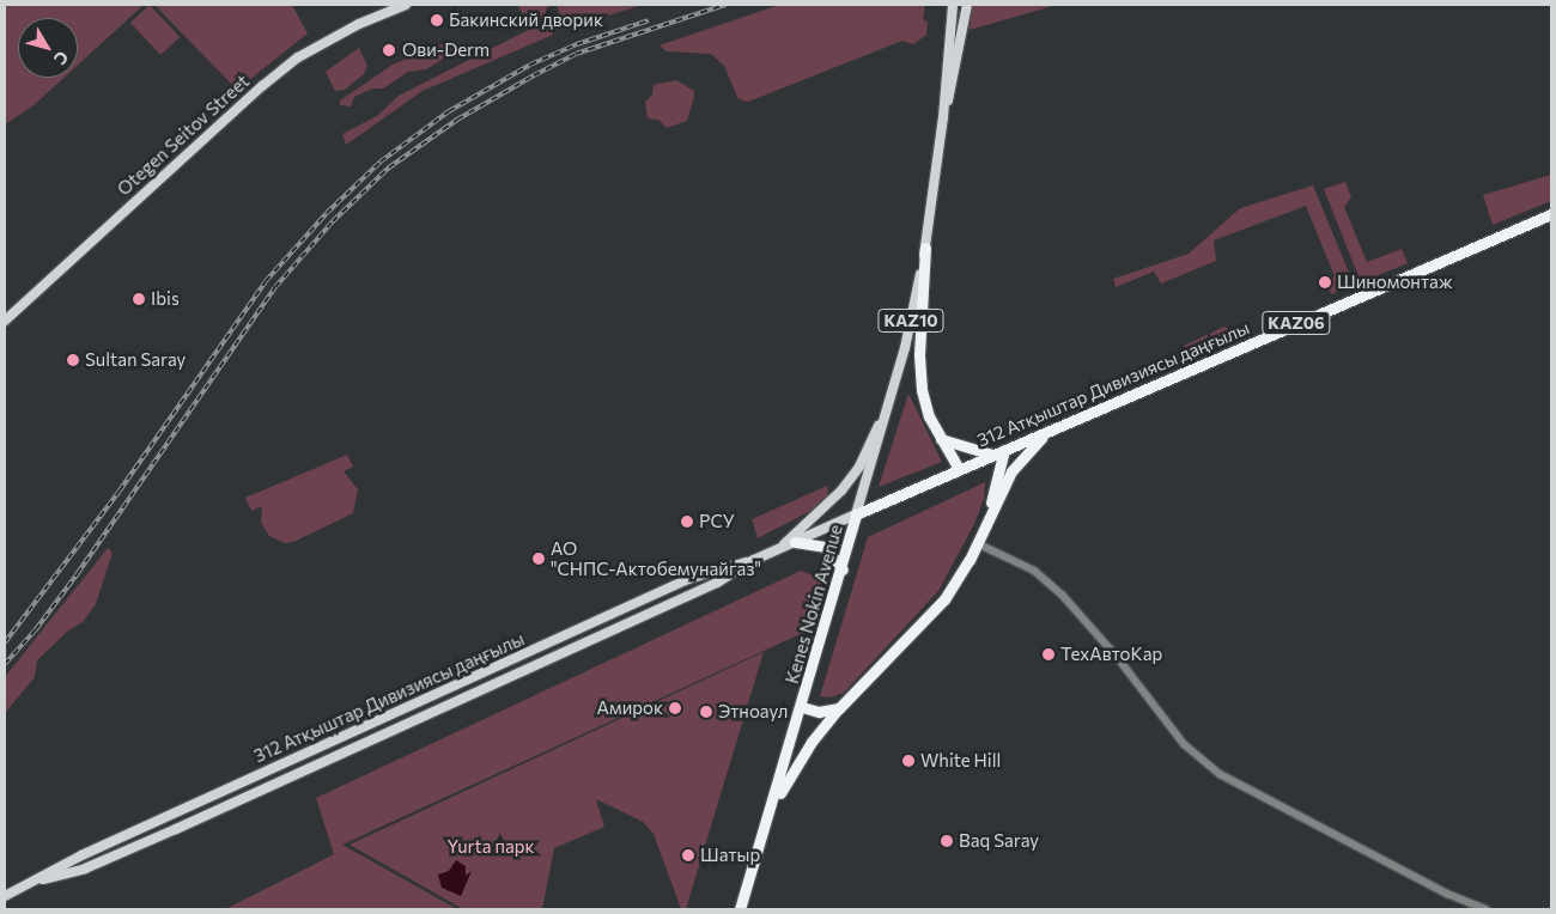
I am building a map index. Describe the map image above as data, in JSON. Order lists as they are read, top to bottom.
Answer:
{
  "streets": {
    "highway": ["KАZ06", "312 Атқыштар Дивизиясы даңғылы", "Kenes Nokin Avenue"],
    "main road": ["Otegen Seitov Street", "KAZ10"]
  },
  "crossings": [
    ["KAZ10", "312 Атқыштар Дивизиясы даңғылы"],
    ["KAZ10", "Kenes Nokin Avenue"],
    ["312 Атқыштар Дивизиясы даңғылы", "Kenes Nokin Avenue"]
  ],
  "parks": ["Yurta парк"],
  "places": [
    "Бакинский дворик",
    "Ови-Derm",
    "Шиномонтаж",
    "Ibis",
    "Sultan Saray",
    "РСУ",
    "АО \"СНПС-Актобемунайгаз\"",
    "ТехАвтоКар",
    "Амирок",
    "Этноаул",
    "White Hill",
    "Baq Saray",
    "Шатыр"
  ],
  "north": "bottom right"
}
